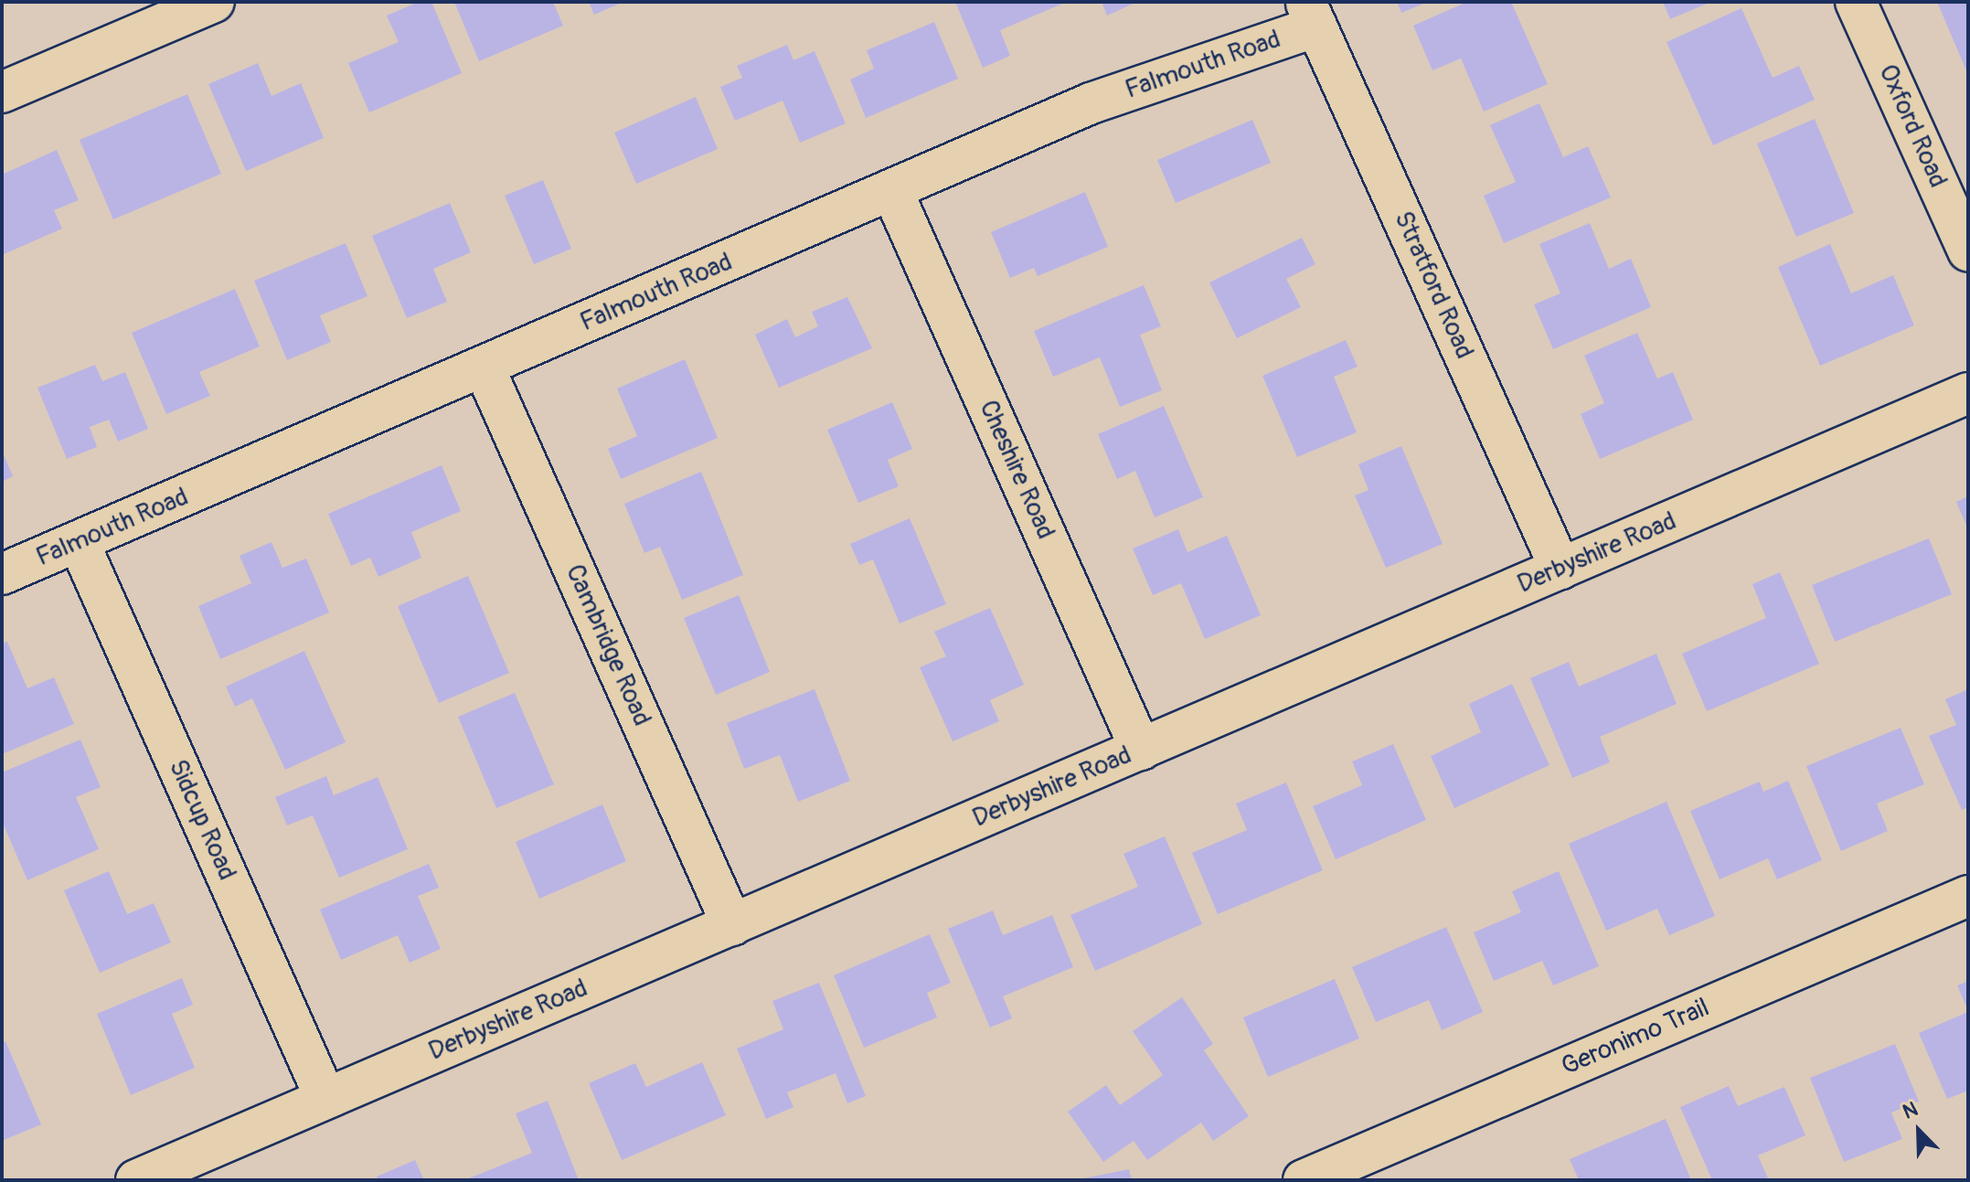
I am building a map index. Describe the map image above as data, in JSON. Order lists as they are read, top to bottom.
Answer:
{
  "streets": {
    "street": [
      "Falmouth Road",
      "Oxford Road",
      "Stratford Road",
      "Cheshire Road",
      "Derbyshire Road",
      "Cambridge Road",
      "Sidcup Road",
      "Geronimo Trail"
    ]
  },
  "crossings": [
    ["Falmouth Road", "Stratford Road"],
    ["Falmouth Road", "Cheshire Road"],
    ["Falmouth Road", "Cambridge Road"],
    ["Falmouth Road", "Sidcup Road"],
    ["Stratford Road", "Derbyshire Road"],
    ["Cheshire Road", "Derbyshire Road"],
    ["Derbyshire Road", "Cambridge Road"],
    ["Derbyshire Road", "Sidcup Road"]
  ],
  "north": "top left"
}
